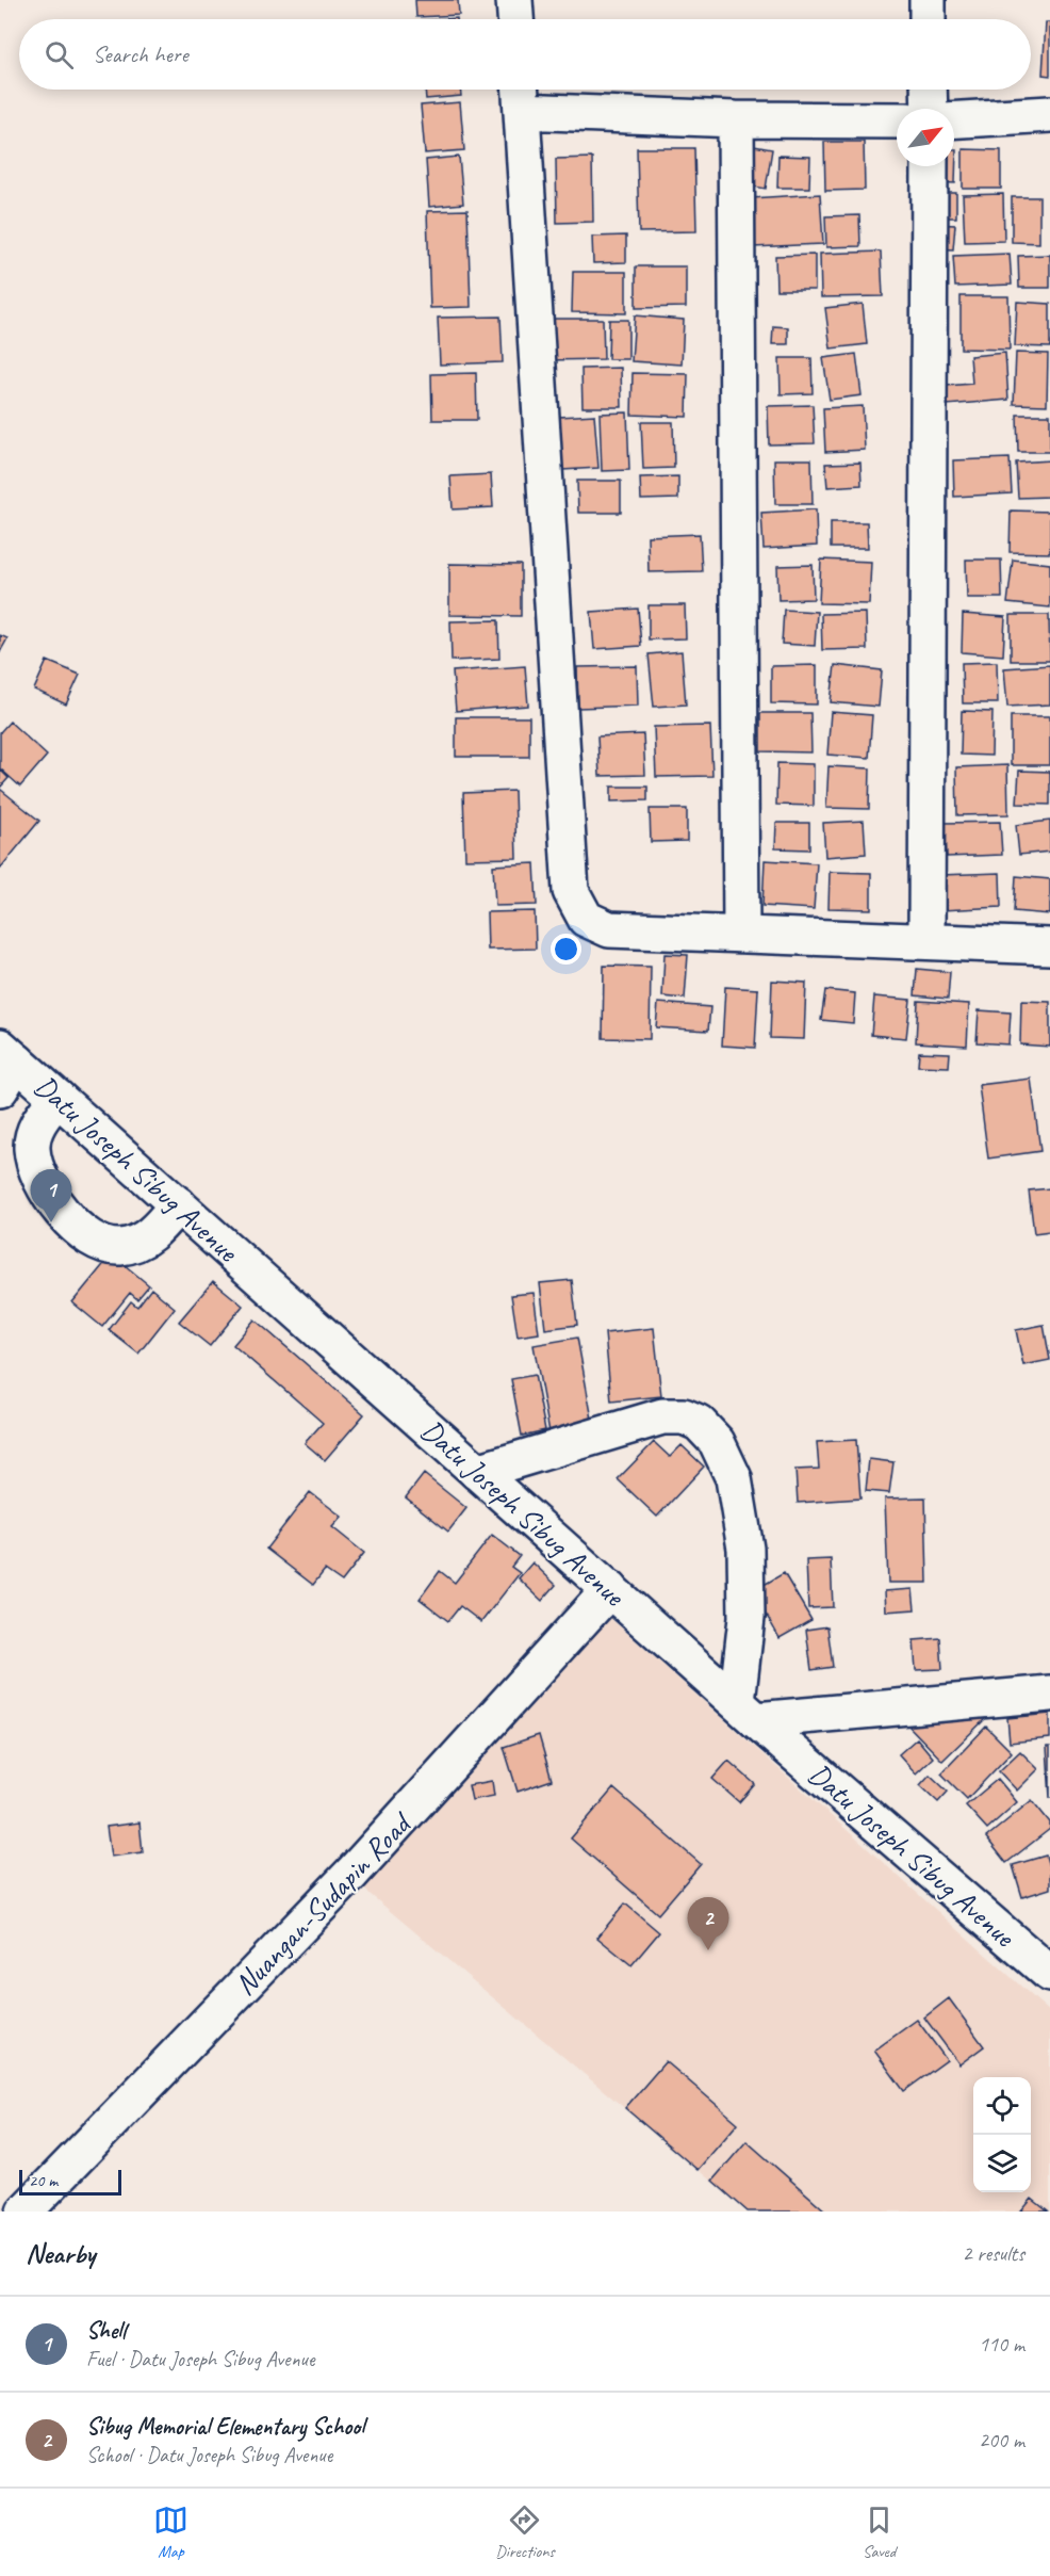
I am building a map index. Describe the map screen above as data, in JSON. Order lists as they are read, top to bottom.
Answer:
{
  "streets": {
    "street": ["Datu Joseph Sibug Avenue", "Nuangan-Sudapin Road"]
  },
  "crossings": [
    ["Datu Joseph Sibug Avenue", "Nuangan-Sudapin Road"]
  ],
  "scale_bar": "20 m",
  "north": "top right",
  "page": {
    "search": "Search here",
    "pins": ["1", "2"],
    "scale": "20 m",
    "heading": ["Nearby", "2 results"],
    "list": [
      {
        "mark": "1",
        "name": "Shell",
        "note": "Fuel · Datu Joseph Sibug Avenue",
        "value": "110 m"
      },
      {
        "mark": "2",
        "name": "Sibug Memorial Elementary School",
        "note": "School · Datu Joseph Sibug Avenue",
        "value": "200 m"
      }
    ],
    "nav": ["Map", "Directions", "Saved"]
  }
}
